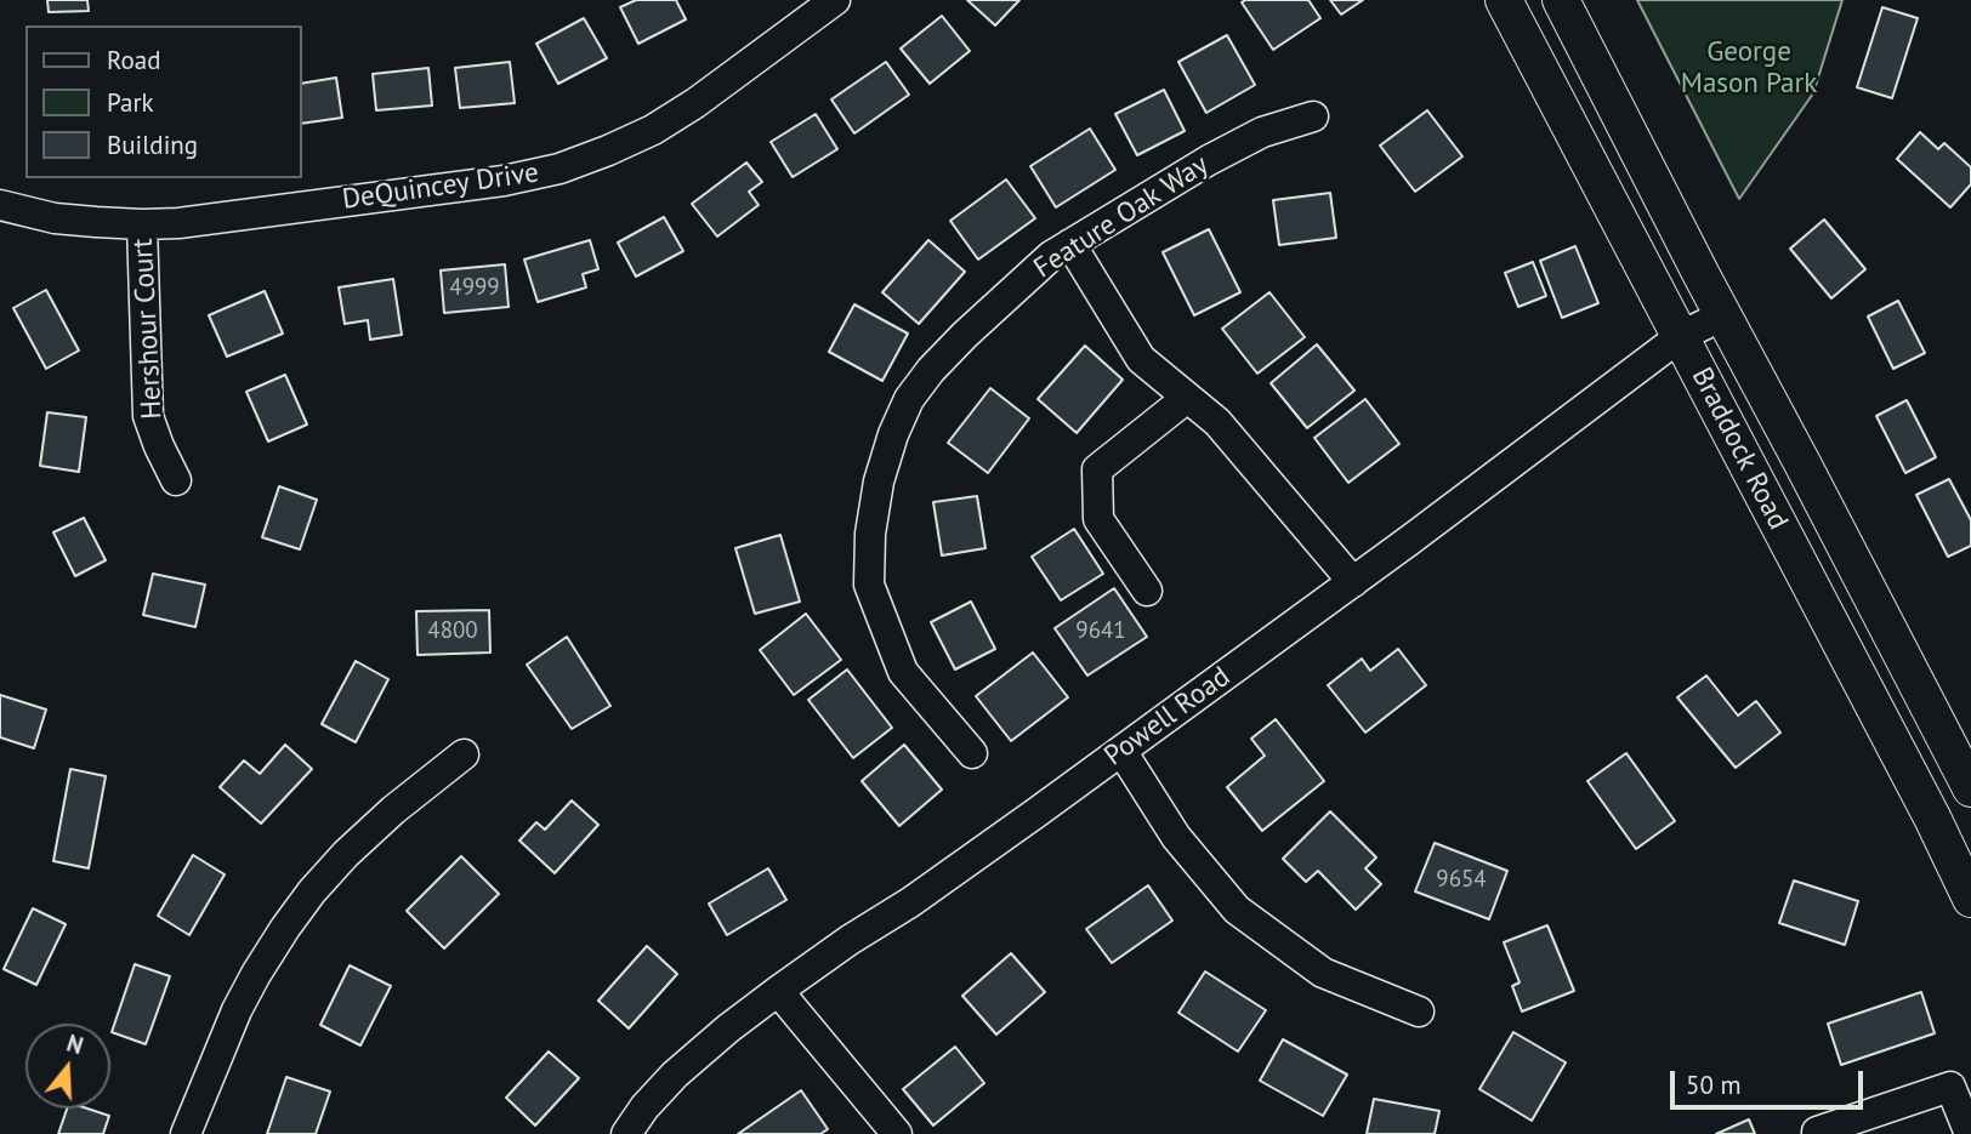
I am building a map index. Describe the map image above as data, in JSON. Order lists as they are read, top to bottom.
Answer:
{
  "streets": {
    "main road": ["Braddock Road"],
    "street": [
      "DeQuincey Drive",
      "Feature Oak Way",
      "Hershour Court",
      "Powell Road"
    ]
  },
  "crossings": [
    ["DeQuincey Drive", "Hershour Court"],
    ["Braddock Road", "Powell Road"]
  ],
  "parks": ["George Mason Park"],
  "house_numbers": [
    "4999",
    "4800",
    "9641",
    "9654"
  ],
  "legend": ["Road", "Park", "Building"],
  "scale_bar": "50 m",
  "north": "top"
}
